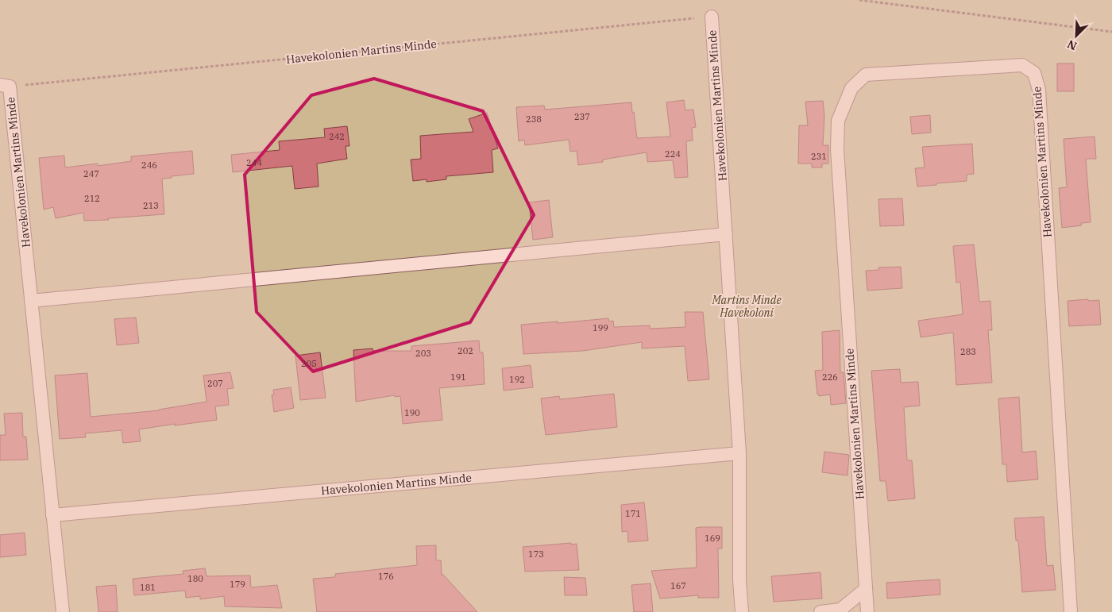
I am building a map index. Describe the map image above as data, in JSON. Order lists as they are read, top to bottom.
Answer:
{
  "streets": {
    "lane": ["Havekolonien Martins Minde"]
  },
  "parks": ["Martins Minde Havekoloni"],
  "house_numbers": [
    "237",
    "238",
    "242",
    "224",
    "231",
    "244",
    "246",
    "247",
    "212",
    "213",
    "199",
    "202",
    "283",
    "203",
    "205",
    "191",
    "226",
    "192",
    "207",
    "190",
    "171",
    "169",
    "173",
    "176",
    "180",
    "179",
    "167",
    "181"
  ],
  "north": "bottom left"
}
